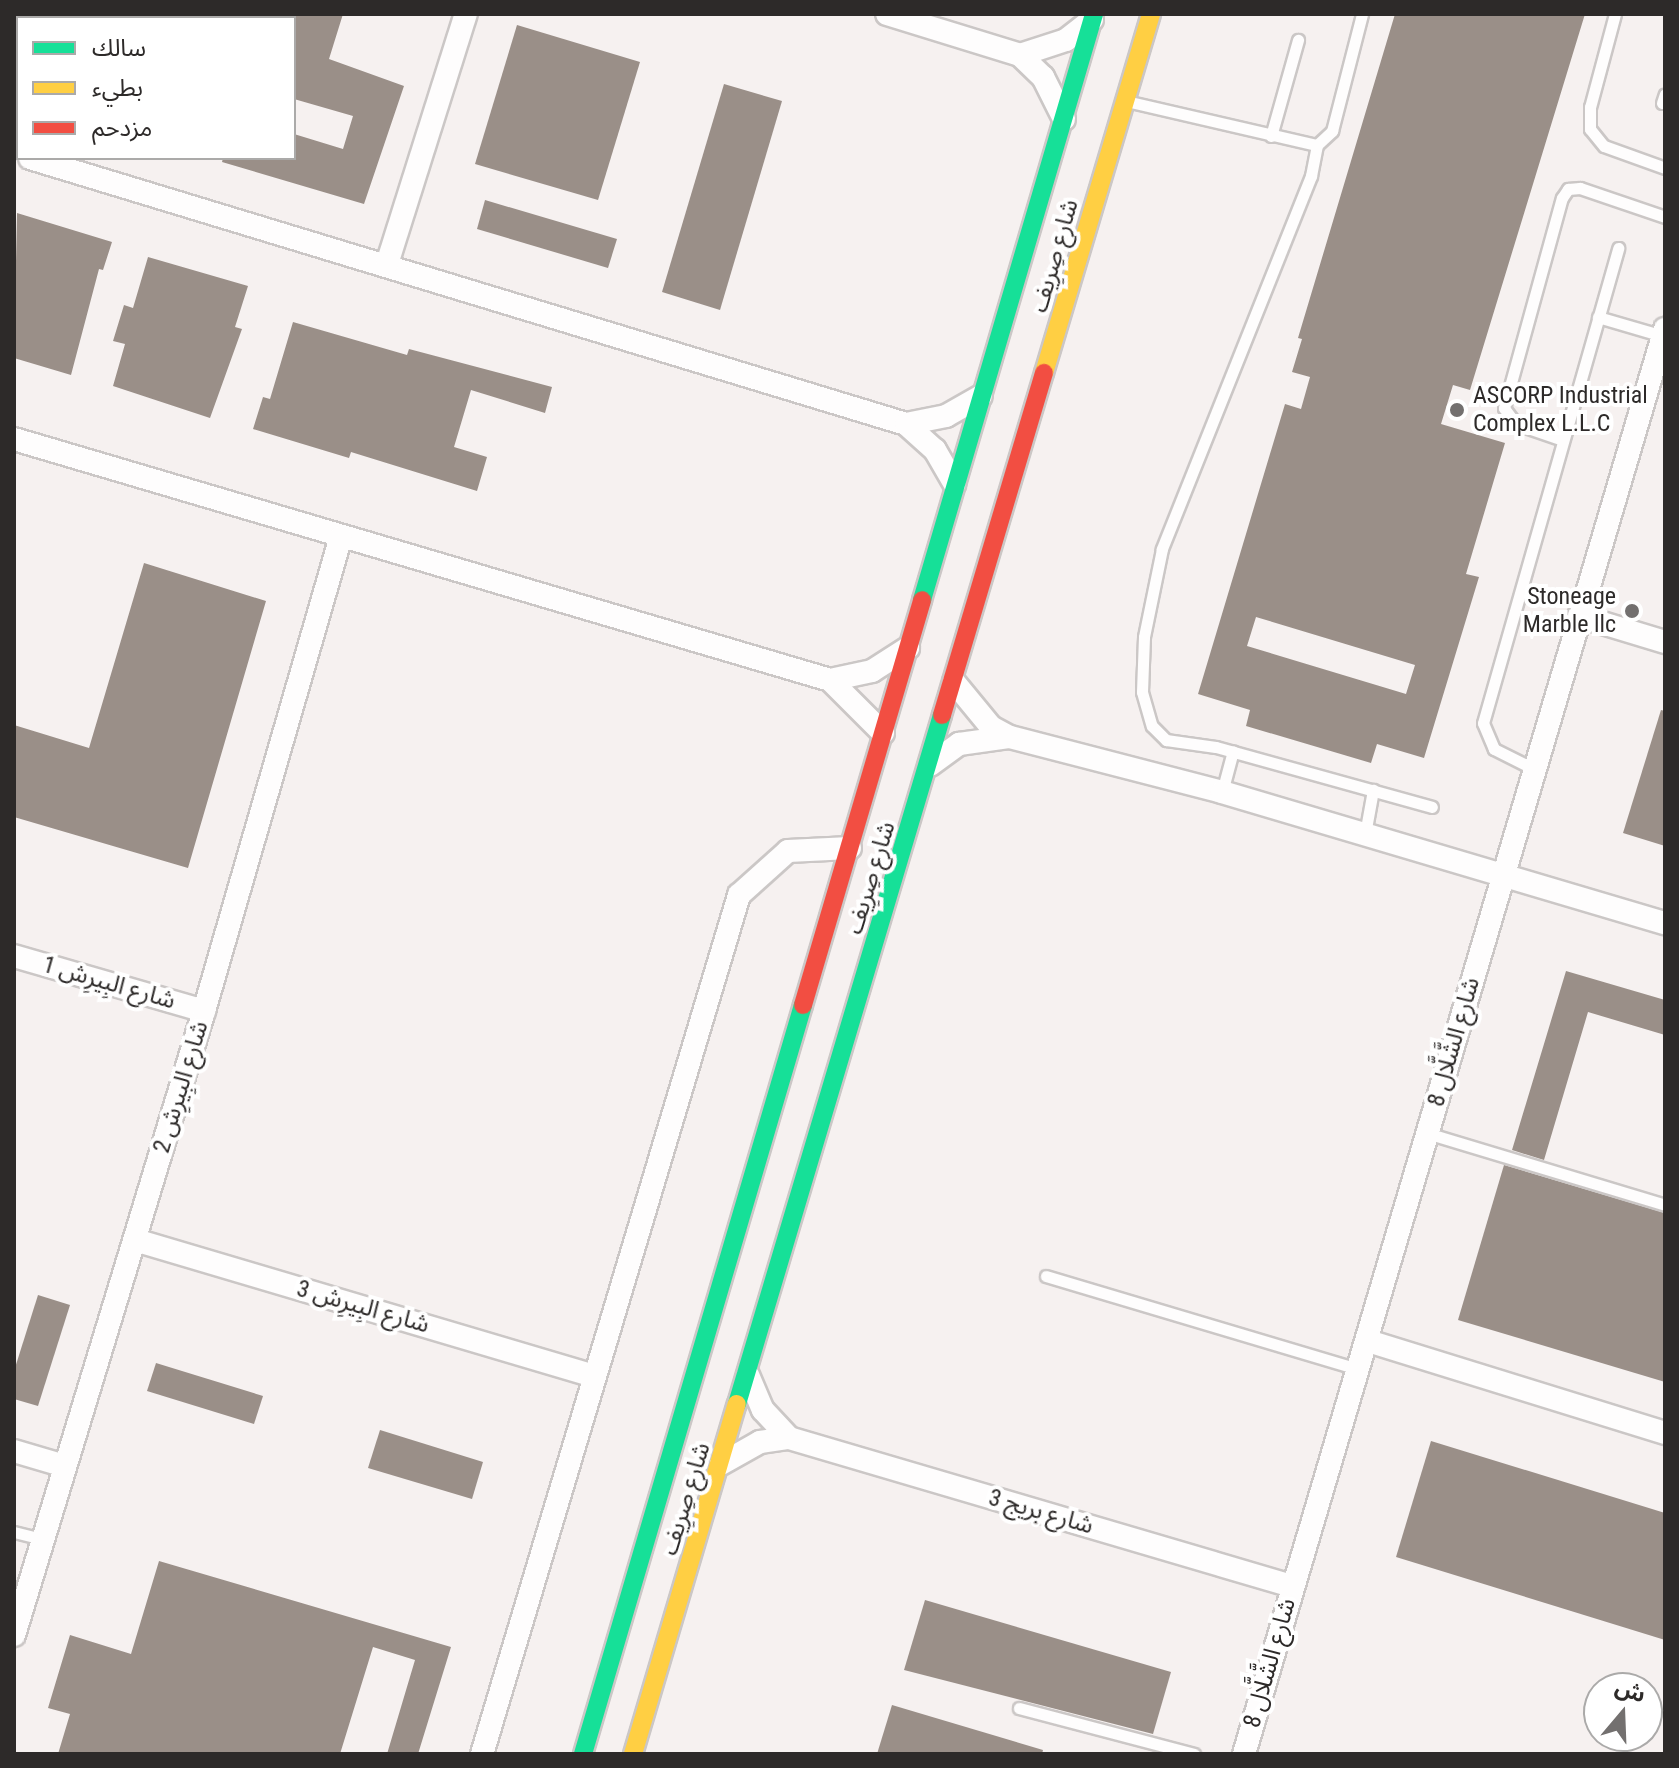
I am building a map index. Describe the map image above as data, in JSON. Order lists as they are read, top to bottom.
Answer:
{
  "streets": {
    "main road": ["شارع صِرِيف"],
    "street": [
      "شارع البِيرِش 1",
      "شارع الشَّلَّال 8",
      "شارع البِيرِش 2",
      "شارع البِيرِش 3",
      "شارع بريج 3"
    ]
  },
  "crossings": [
    ["شارع صِرِيف", "شارع بريج 3"],
    ["شارع البِيرِش 1", "شارع البِيرِش 2"],
    ["شارع الشَّلَّال 8", "شارع بريج 3"],
    ["شارع البِيرِش 2", "شارع البِيرِش 3"]
  ],
  "places": ["ASCORP Industrial Complex L.L.C", "Stoneage Marble llc"],
  "legend": ["سالك", "بطيء", "مزدحم"],
  "north": "top"
}
